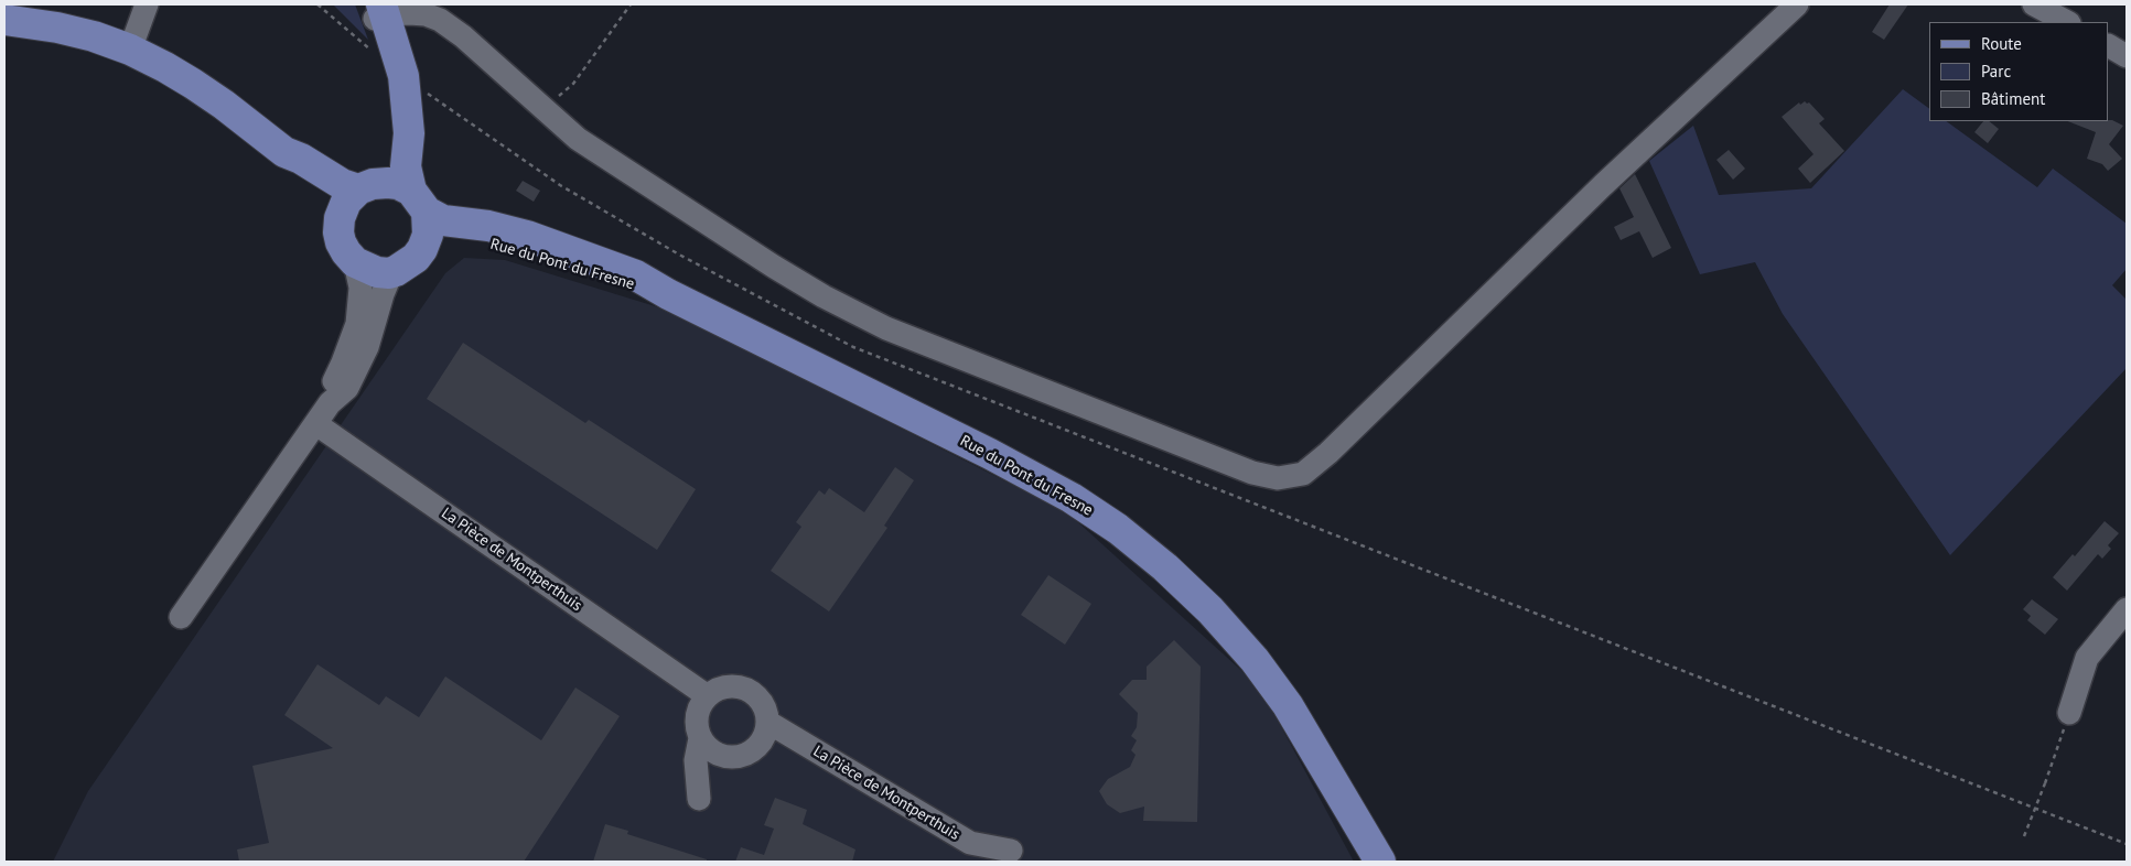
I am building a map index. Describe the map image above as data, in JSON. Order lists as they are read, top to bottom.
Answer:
{
  "streets": {
    "main road": ["Rue du Pont du Fresne"],
    "street": ["La Pièce de Montperthuis"]
  },
  "legend": ["Route", "Parc", "Bâtiment"]
}
